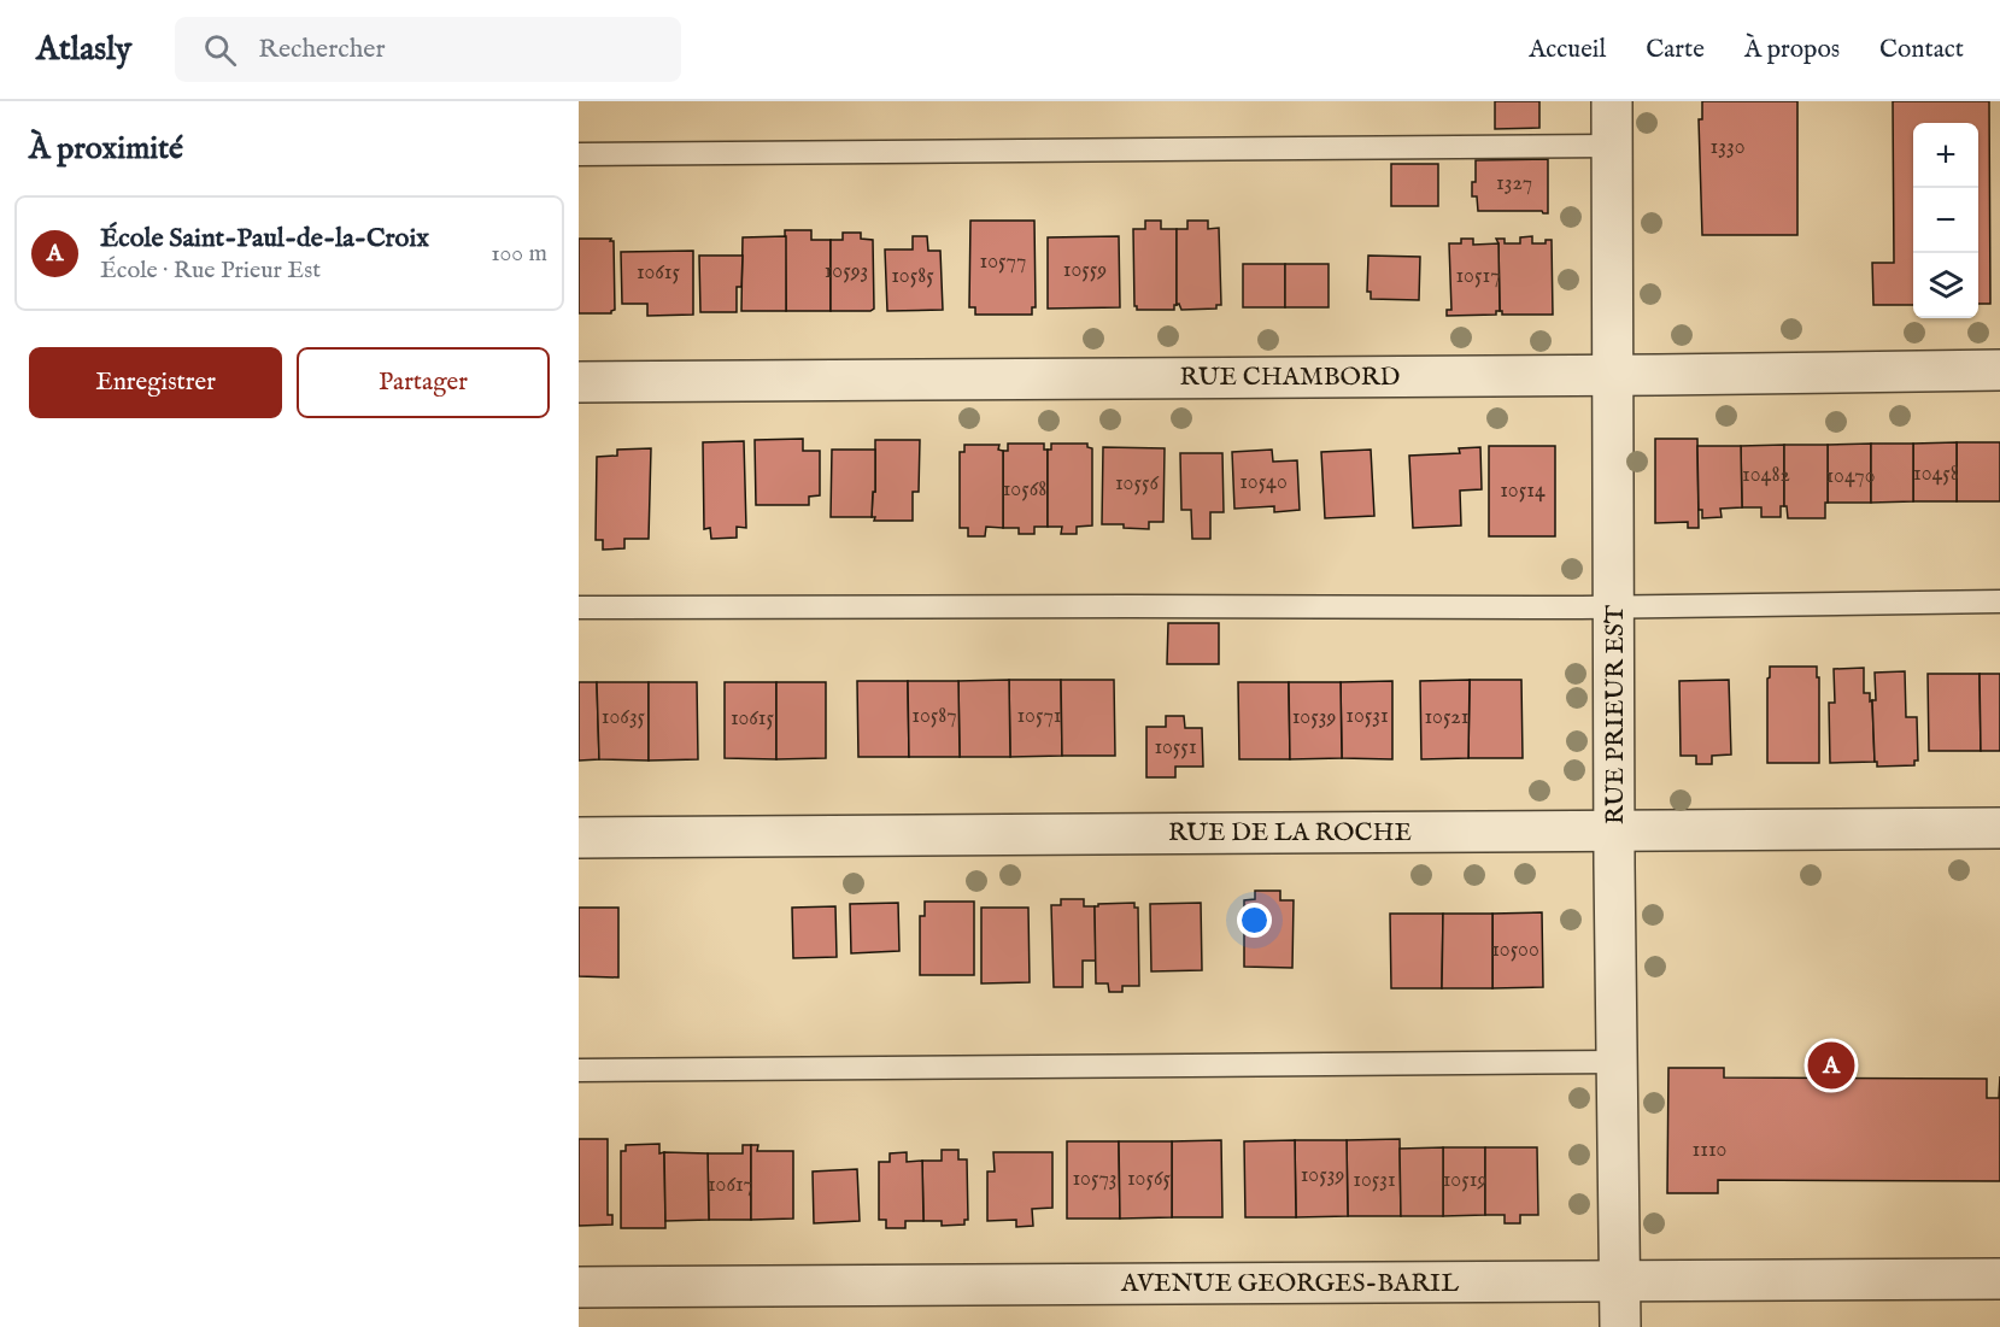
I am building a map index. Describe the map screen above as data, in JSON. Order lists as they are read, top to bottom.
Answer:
{
  "streets": {
    "street": [
      "RUE CHAMBORD",
      "RUE PRIEUR EST",
      "RUE DE LA ROCHE",
      "AVENUE GEORGES-BARIL"
    ]
  },
  "crossings": [
    ["RUE CHAMBORD", "RUE PRIEUR EST"],
    ["RUE PRIEUR EST", "RUE DE LA ROCHE"],
    ["RUE PRIEUR EST", "AVENUE GEORGES-BARIL"]
  ],
  "house_numbers": [
    "1330",
    "1327",
    "10577",
    "10559",
    "10593",
    "10615",
    "10585",
    "10517",
    "10458",
    "10482",
    "10470",
    "10540",
    "10556",
    "10568",
    "10514",
    "10587",
    "10571",
    "10531",
    "10635",
    "10539",
    "10521",
    "10615",
    "10551",
    "10500",
    "1110",
    "10539",
    "10573",
    "10565",
    "10531",
    "10519",
    "10617"
  ],
  "page": {
    "header": "Atlasly",
    "search": "Rechercher",
    "nav": [
      "Accueil",
      "Carte",
      "À propos",
      "Contact"
    ],
    "heading": "À proximité",
    "map_buttons": ["+", "−"],
    "list": [
      {
        "mark": "A",
        "name": "École Saint-Paul-de-la-Croix",
        "note": "École · Rue Prieur Est",
        "value": "100 m"
      }
    ],
    "buttons": ["Enregistrer", "Partager"],
    "pins": "A"
  }
}
